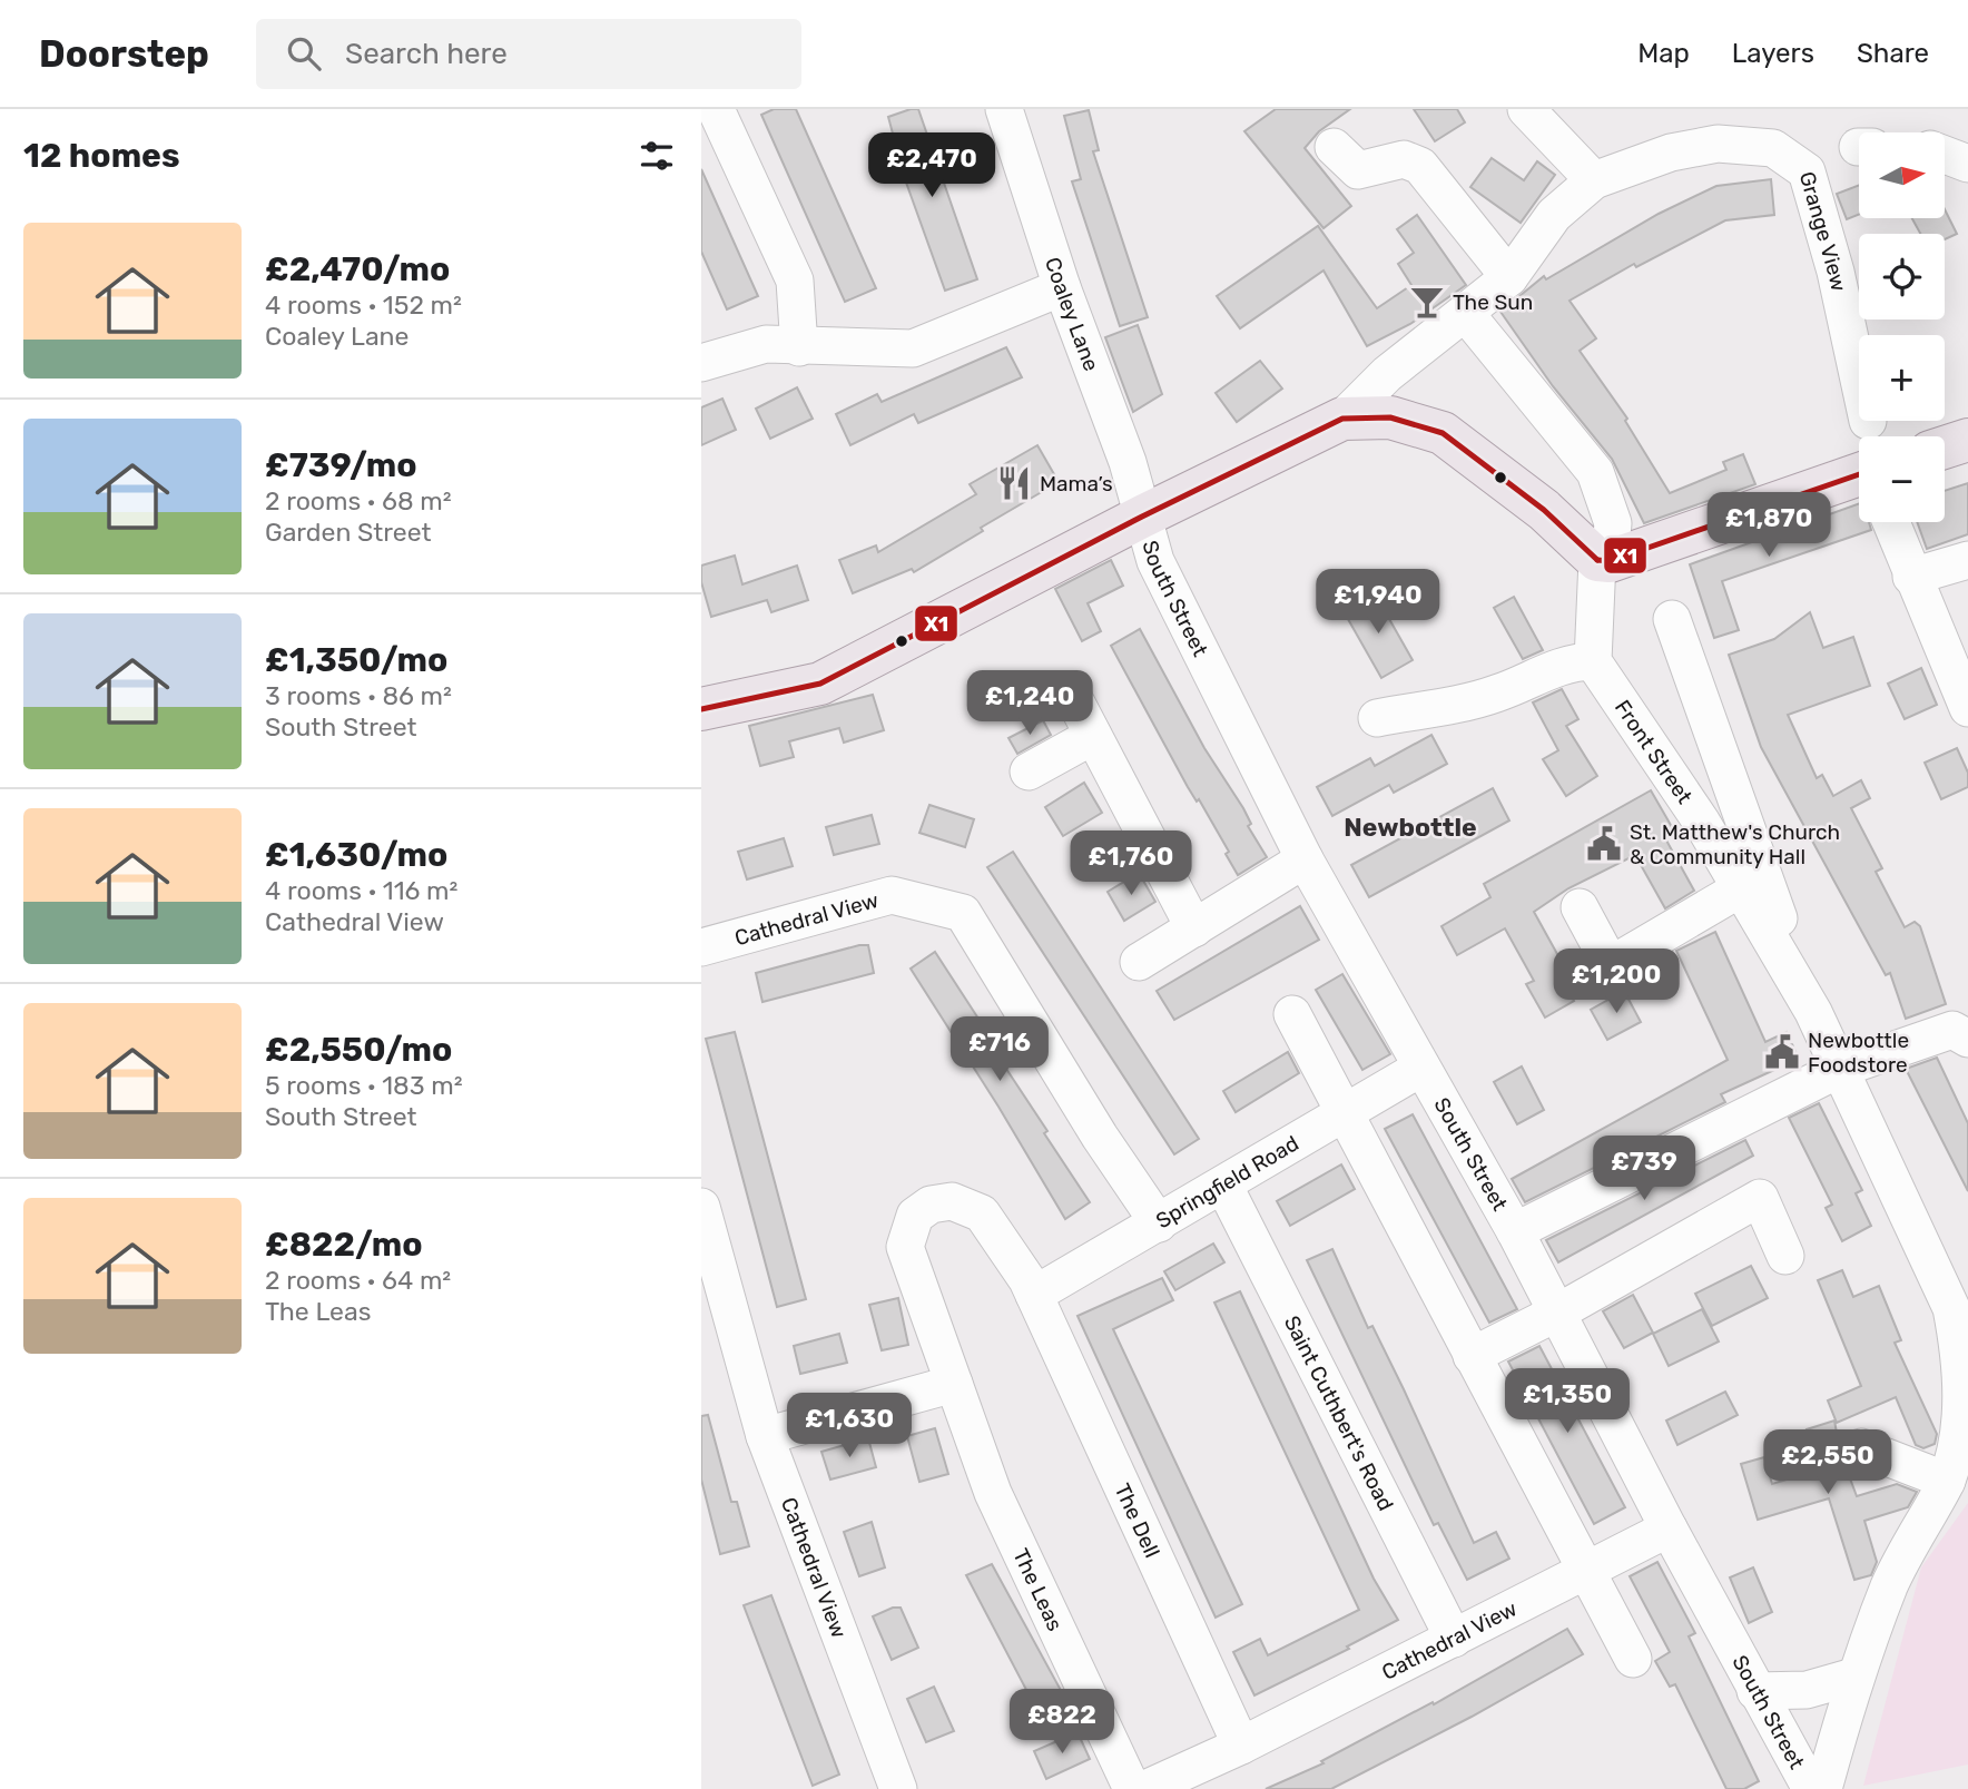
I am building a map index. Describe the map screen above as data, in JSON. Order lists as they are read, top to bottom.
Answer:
{
  "streets": {
    "street": [
      "Grange View",
      "Coaley Lane",
      "South Street",
      "Front Street",
      "Cathedral View",
      "Springfield Road",
      "Saint Cuthbert's Road",
      "The Dell",
      "The Leas"
    ]
  },
  "crossings": [
    ["Coaley Lane", "South Street"],
    ["South Street", "Cathedral View"],
    ["South Street", "Springfield Road"],
    ["Cathedral View", "Springfield Road"],
    ["Cathedral View", "Saint Cuthbert's Road"],
    ["Cathedral View", "The Dell"],
    ["Springfield Road", "Saint Cuthbert's Road"],
    ["Springfield Road", "The Dell"],
    ["The Dell", "The Leas"]
  ],
  "districts": ["Newbottle"],
  "places": {
    "bar": ["The Sun"],
    "restaurant": ["Mama’s"],
    "public building": ["St. Matthew's Church & Community Hall", "Newbottle Foodstore"]
  },
  "lines": ["transit line X1"],
  "north": "right",
  "page": {
    "header": "Doorstep",
    "search": "Search here",
    "nav": ["Map", "Layers", "Share"],
    "heading": "12 homes",
    "map_buttons": ["+", "−"],
    "price": [
      "£2,470",
      "£1,870",
      "£1,940",
      "£1,240",
      "£1,760",
      "£1,200",
      "£716",
      "£739",
      "£1,350",
      "£1,630",
      "£2,550",
      "£822"
    ],
    "list": [
      {
        "name": "£2,470/mo",
        "note": "4 rooms · 152 m² · Coaley Lane"
      },
      {
        "name": "£739/mo",
        "note": "2 rooms · 68 m² · Garden Street"
      },
      {
        "name": "£1,350/mo",
        "note": "3 rooms · 86 m² · South Street"
      },
      {
        "name": "£1,630/mo",
        "note": "4 rooms · 116 m² · Cathedral View"
      },
      {
        "name": "£2,550/mo",
        "note": "5 rooms · 183 m² · South Street"
      },
      {
        "name": "£822/mo",
        "note": "2 rooms · 64 m² · The Leas"
      }
    ]
  }
}
